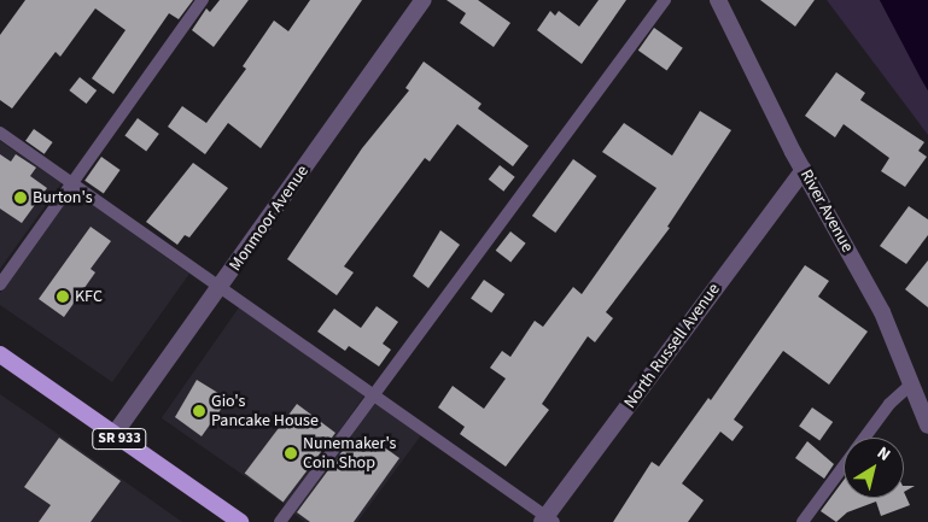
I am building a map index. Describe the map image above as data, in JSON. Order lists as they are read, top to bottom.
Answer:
{
  "streets": {
    "main road": ["SR 933"],
    "street": ["River Avenue", "Monmoor Avenue", "North Russell Avenue"]
  },
  "crossings": [
    ["River Avenue", "North Russell Avenue"],
    ["Monmoor Avenue", "SR 933"]
  ],
  "places": [
    "Burton's",
    "KFC",
    "Gio's Pancake House",
    "Nunemaker's Coin Shop"
  ],
  "north": "top right"
}
